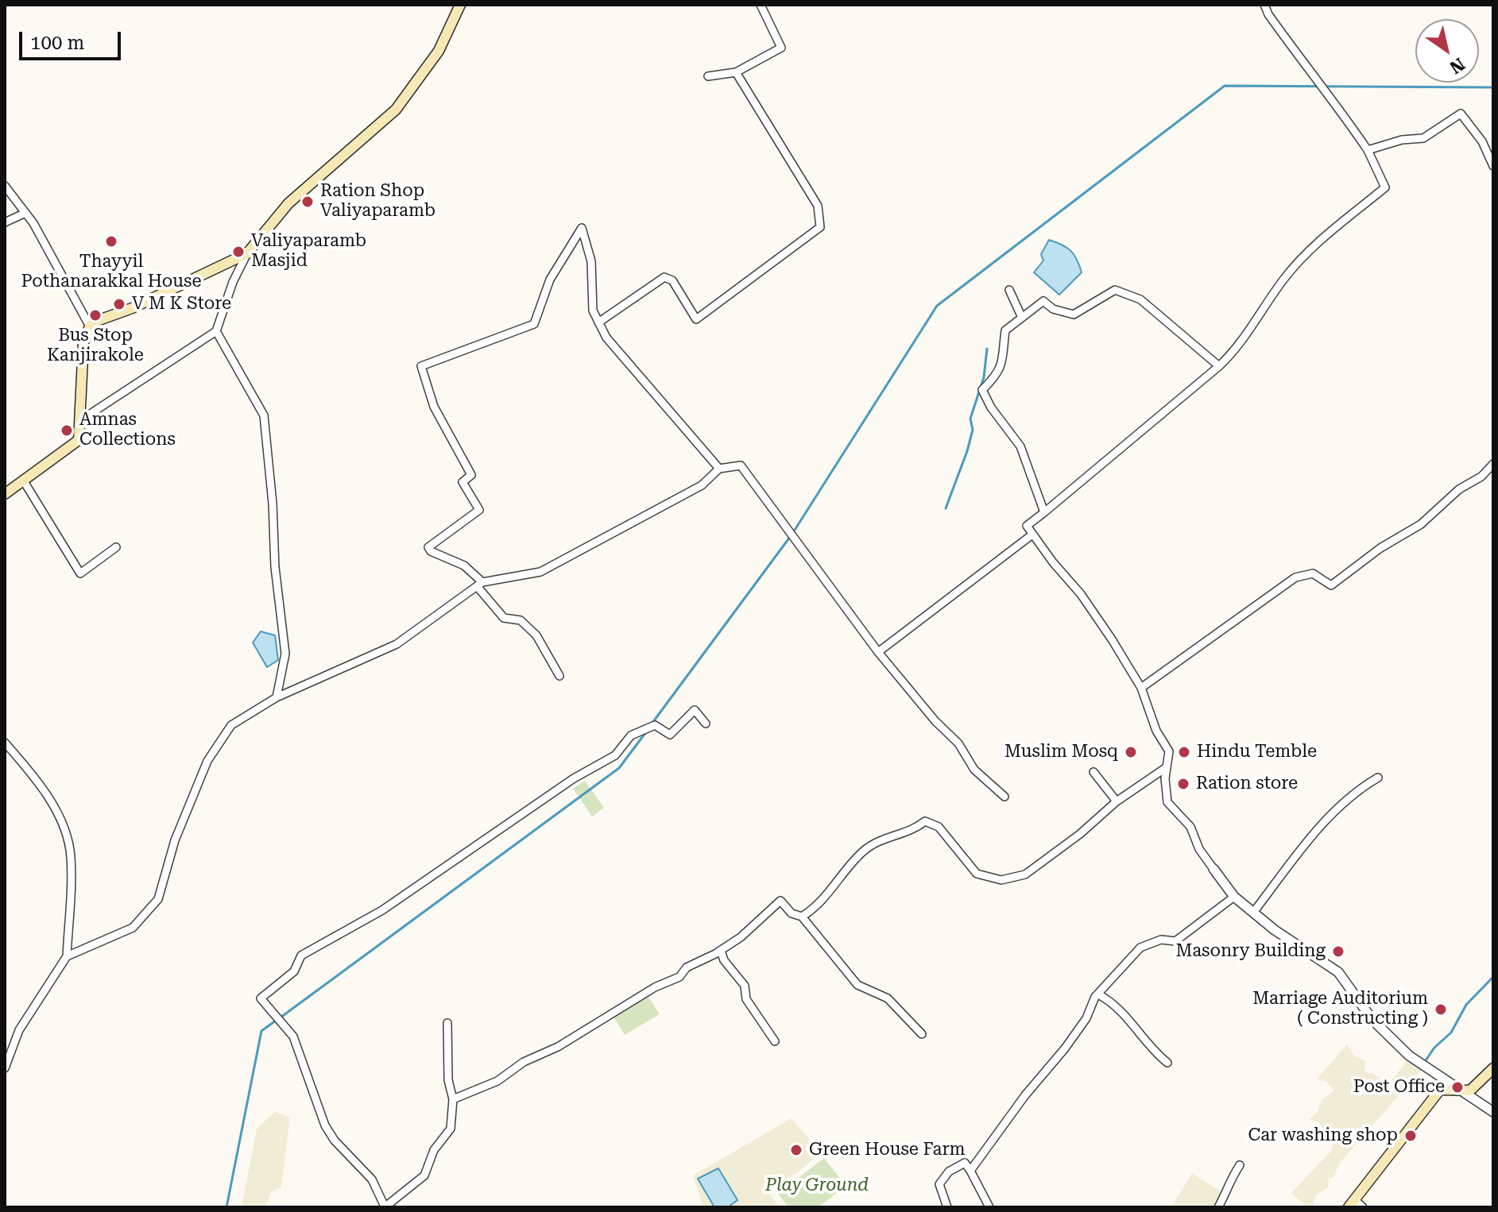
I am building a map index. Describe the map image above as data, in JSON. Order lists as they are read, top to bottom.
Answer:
{
  "parks": ["Play Ground"],
  "places": [
    "Ration Shop Valiyaparamb",
    "Thayyil Pothanarakkal House",
    "Valiyaparamb Masjid",
    "V M K Store",
    "Bus Stop Kanjirakole",
    "Amnas Collections",
    "Muslim Mosq",
    "Hindu Temble",
    "Ration store",
    "Masonry Building",
    "Marriage Auditorium ( Constructing )",
    "Post Office",
    "Car washing shop",
    "Green House Farm"
  ],
  "scale_bar": "100 m",
  "north": "bottom right"
}
